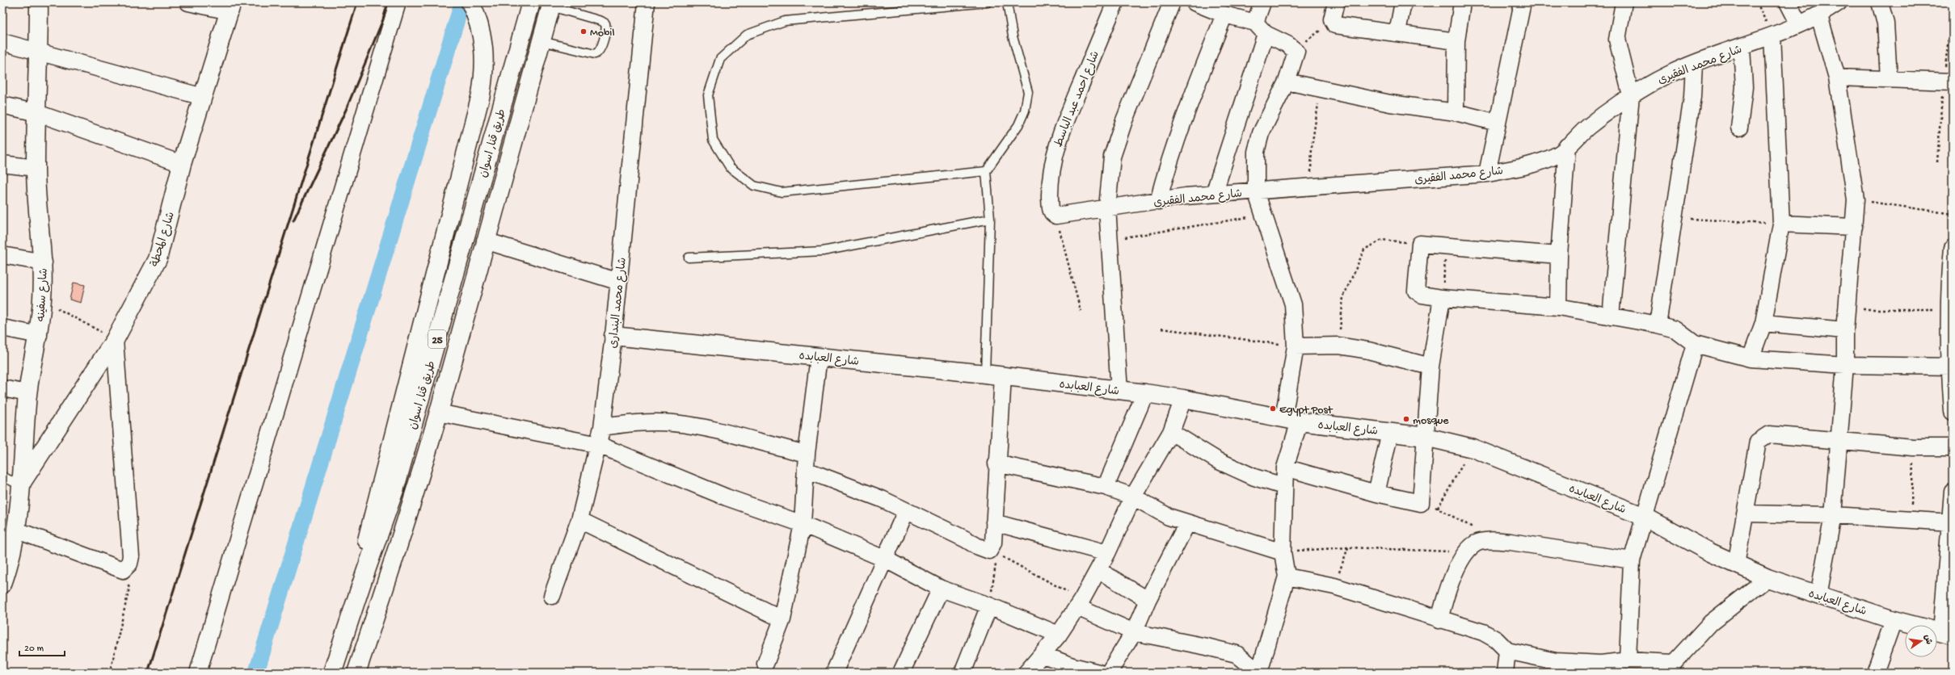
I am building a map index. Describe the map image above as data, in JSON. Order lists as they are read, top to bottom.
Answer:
{
  "streets": {
    "main road": [
      "طريق قنا, اسوان",
      "شارع المحطة",
      "شارع سفينه",
      "25",
      "شارع العبابده"
    ],
    "street": ["شارع محمد الفقيرى", "شارع احمد عبد الباسط", "شارع محمد البندارى"]
  },
  "crossings": [
    ["شارع محمد الفقيرى", "شارع احمد عبد الباسط"],
    ["شارع المحطة", "شارع سفينه"],
    ["شارع محمد البندارى", "شارع العبابده"]
  ],
  "places": ["Mobil", "Egypt Post", "mosque"],
  "scale_bar": "20 m",
  "north": "right"
}
